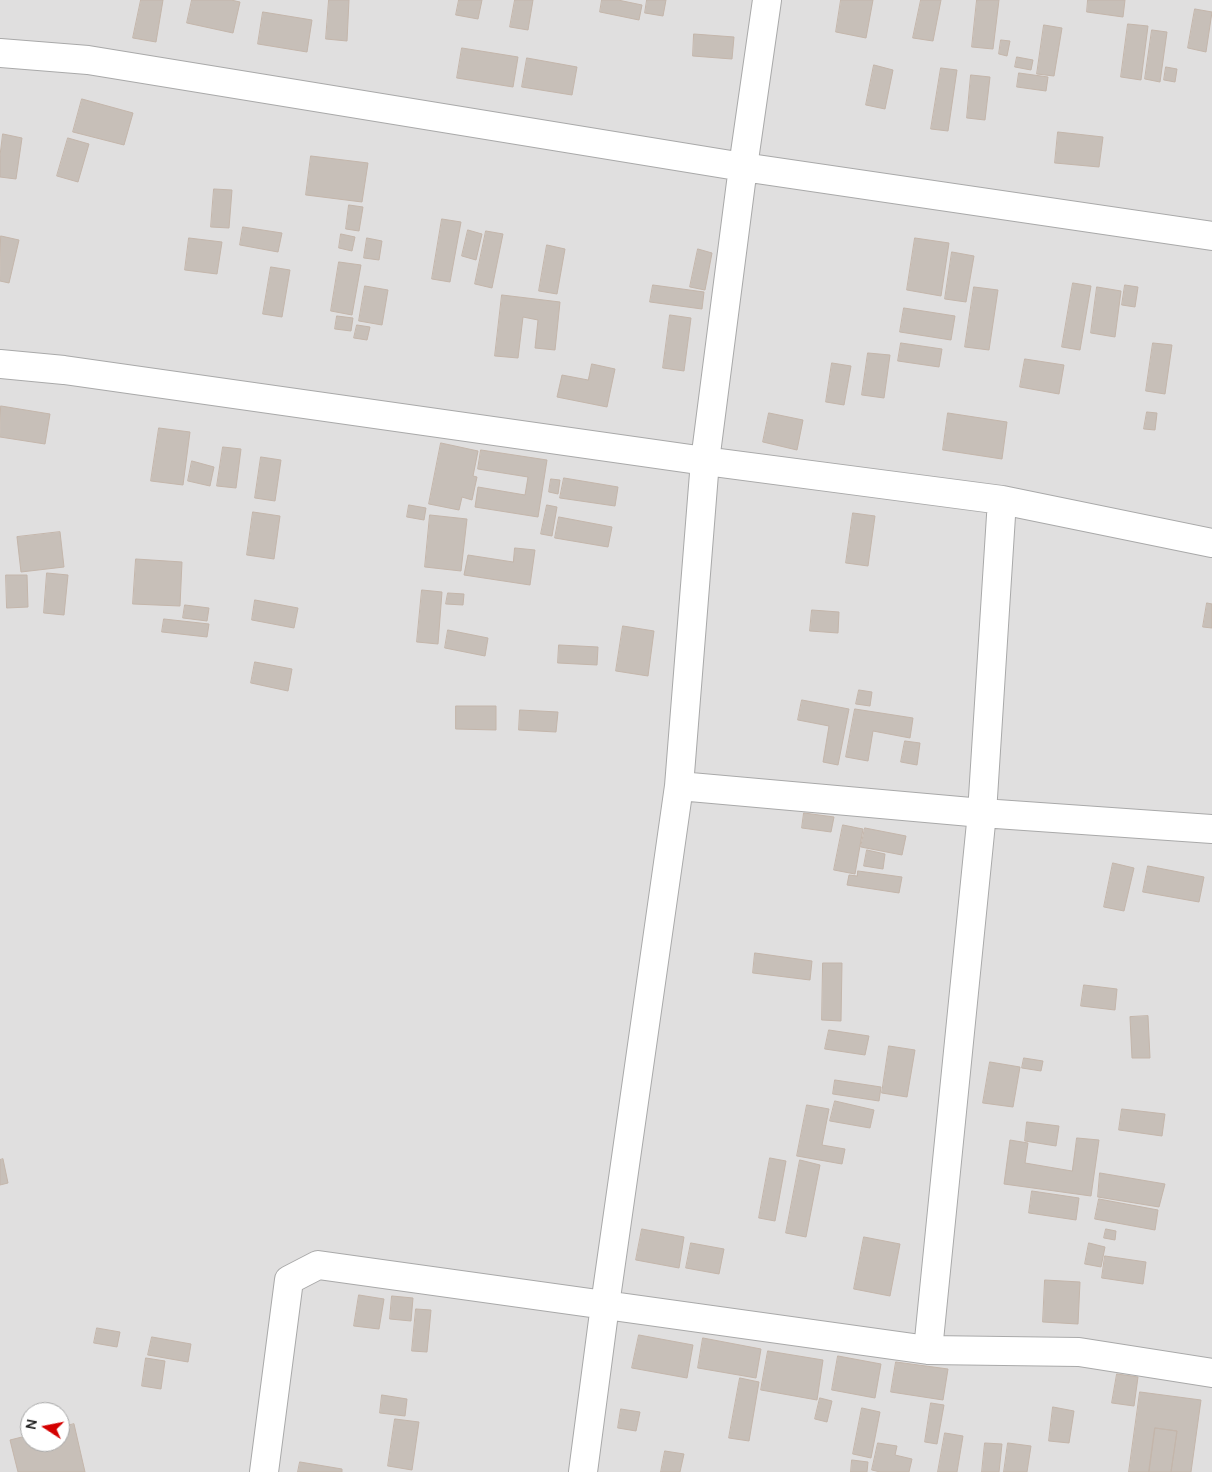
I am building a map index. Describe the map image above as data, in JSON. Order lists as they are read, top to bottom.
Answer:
{
  "north": "left"
}
